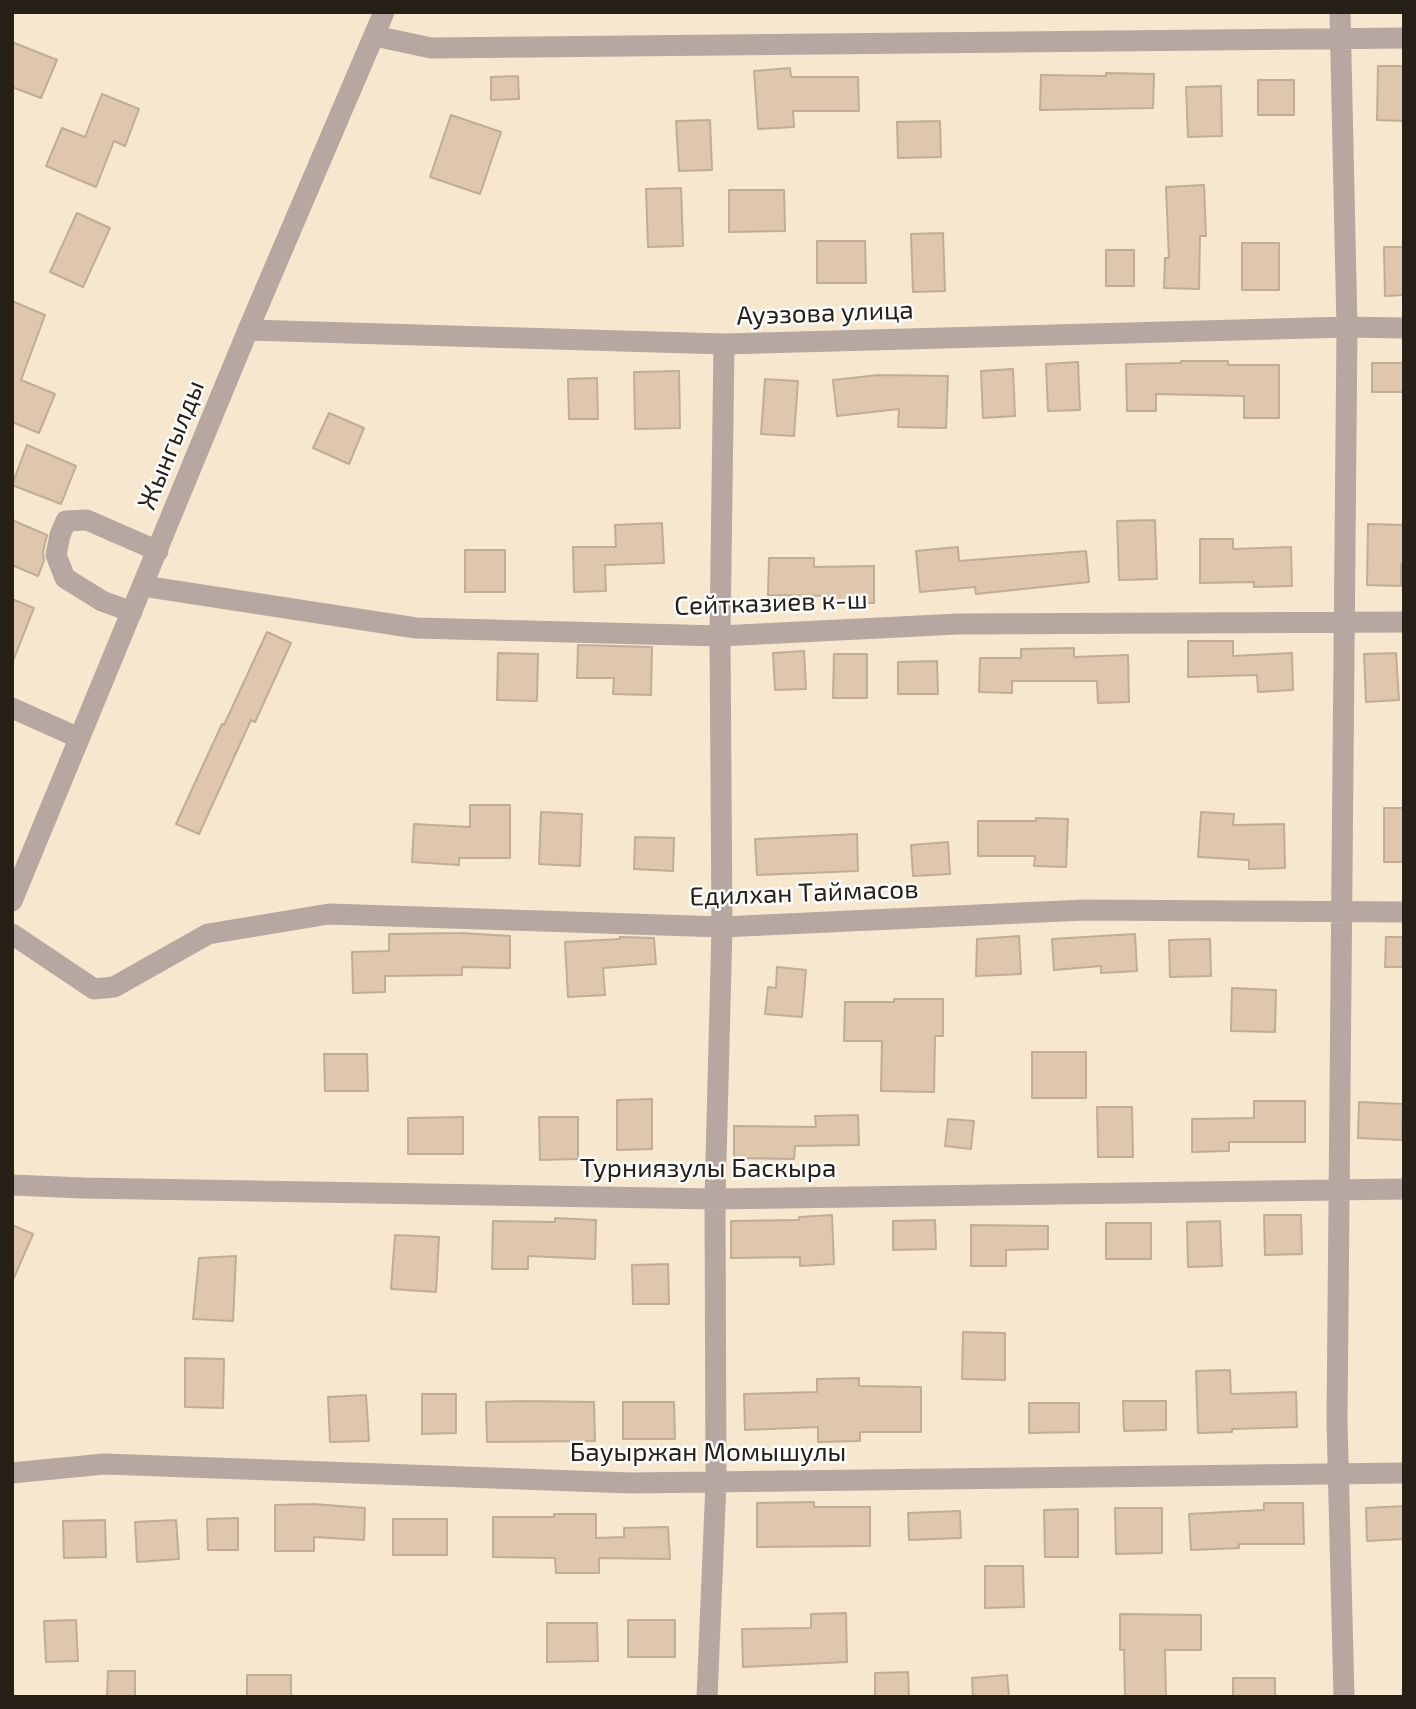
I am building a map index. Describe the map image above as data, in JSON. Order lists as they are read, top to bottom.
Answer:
{
  "streets": {
    "street": [
      "Ауэзова улица",
      "Жынгылды",
      "Сейтказиев к-ш",
      "Едилхан Таймасов",
      "Турниязулы Баскыра",
      "Бауыржан Момышулы"
    ]
  },
  "crossings": [
    ["Ауэзова улица", "Жынгылды"],
    ["Жынгылды", "Сейтказиев к-ш"]
  ]
}
